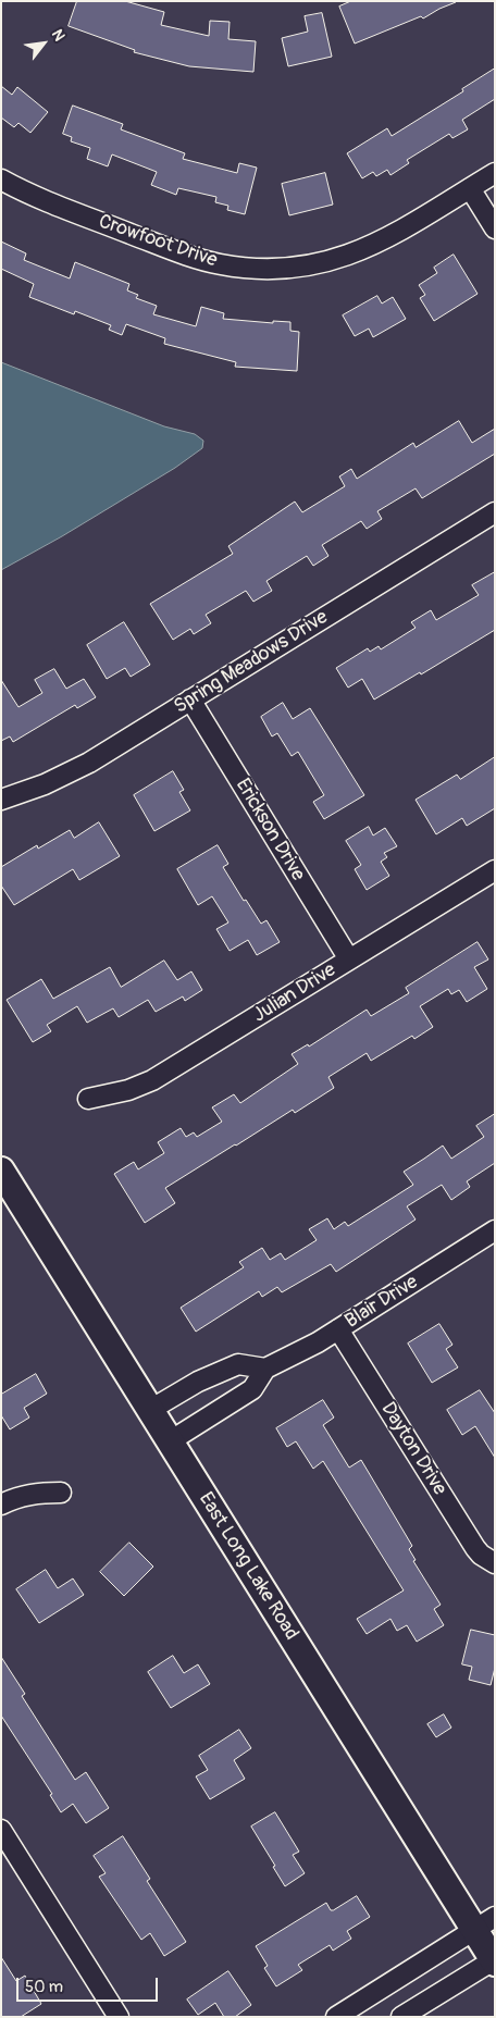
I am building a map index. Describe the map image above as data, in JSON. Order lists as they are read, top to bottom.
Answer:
{
  "streets": {
    "main road": ["East Long Lake Road"],
    "street": [
      "Crowfoot Drive",
      "Spring Meadows Drive",
      "Erickson Drive",
      "Julian Drive",
      "Blair Drive",
      "Dayton Drive"
    ]
  },
  "crossings": [
    ["Spring Meadows Drive", "Erickson Drive"],
    ["Erickson Drive", "Julian Drive"],
    ["Blair Drive", "Dayton Drive"],
    ["Blair Drive", "East Long Lake Road"]
  ],
  "scale_bar": "50 m",
  "north": "top right"
}
